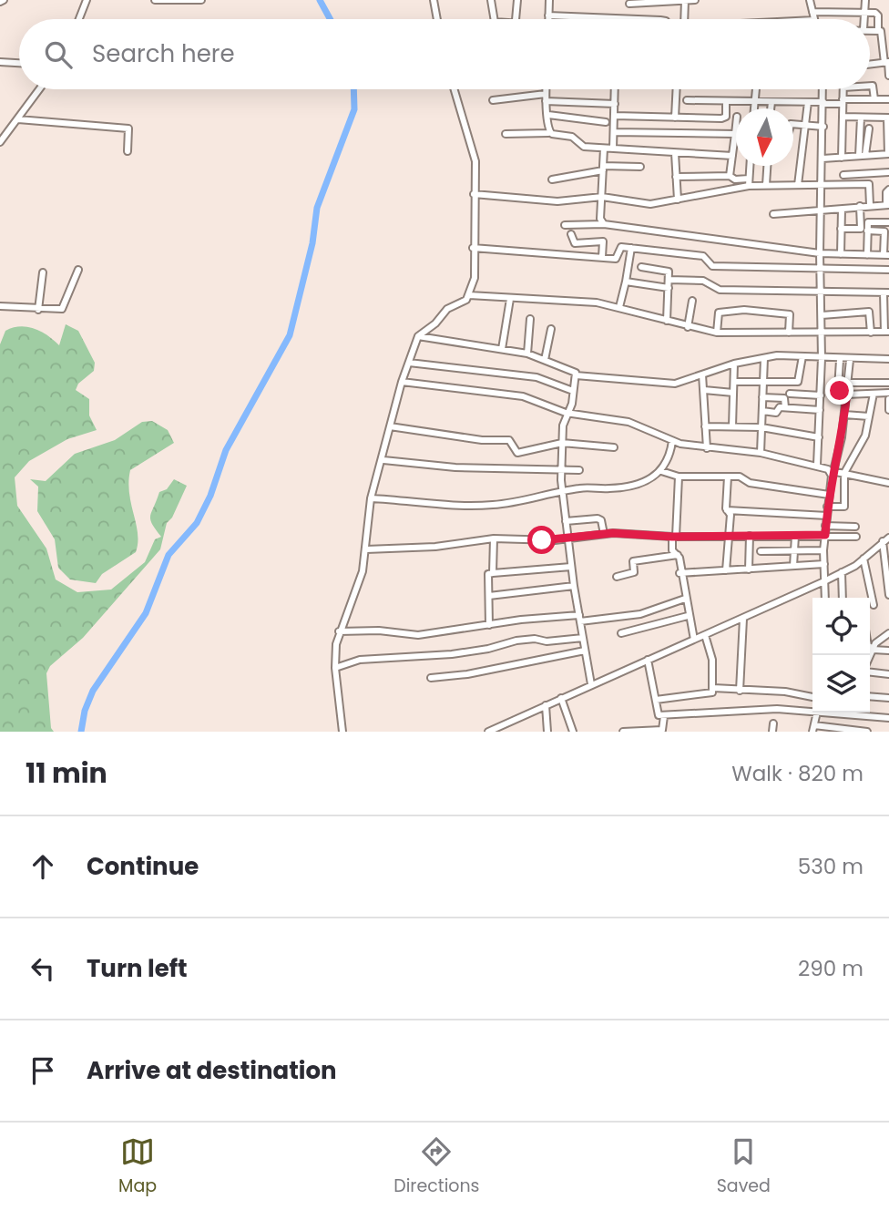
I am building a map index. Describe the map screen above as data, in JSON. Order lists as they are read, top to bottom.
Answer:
{
  "north": "bottom",
  "page": {
    "search": "Search here",
    "heading": ["11 min", "Walk · 820 m"],
    "list": [
      ["Continue", "530 m"],
      ["Turn left", "290 m"],
      "Arrive at destination"
    ],
    "nav": ["Map", "Directions", "Saved"]
  }
}
